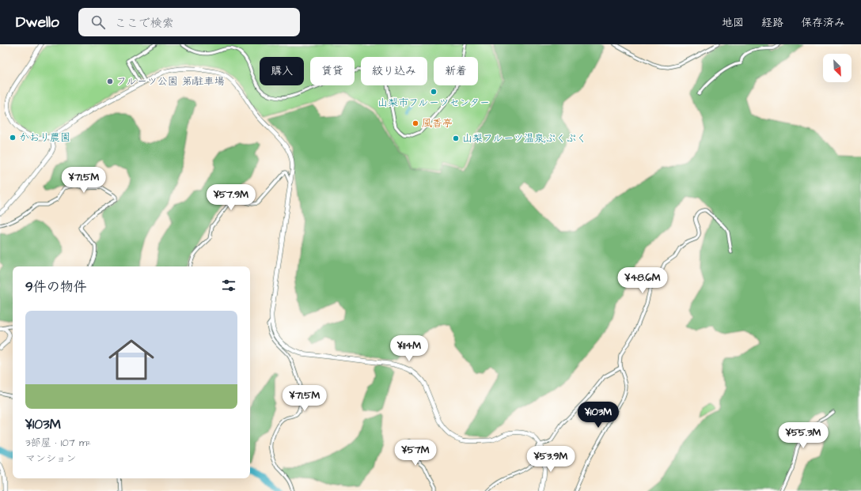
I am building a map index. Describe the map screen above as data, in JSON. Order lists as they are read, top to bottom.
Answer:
{
  "places": [
    "フルーツ公園 第1駐車場",
    "山梨市フルーツセンター",
    "風香亭",
    "かおり農園",
    "山梨フルーツ温泉;ぷくぷく"
  ],
  "north": "bottom right",
  "page": {
    "header": "Dwello",
    "search": "ここで検索",
    "nav": ["地図", "経路", "保存済み"],
    "chip": [
      "購入",
      "賃貸",
      "絞り込み",
      "新着"
    ],
    "price": [
      "¥71.5M",
      "¥57.9M",
      "¥48.6M",
      "¥114M",
      "¥71.5M",
      "¥103M",
      "¥55.3M",
      "¥57M",
      "¥53.9M"
    ],
    "heading": "9件の物件",
    "list": [
      {
        "name": "¥103M",
        "note": "3部屋 · 107 m² · マンション"
      }
    ]
  }
}
